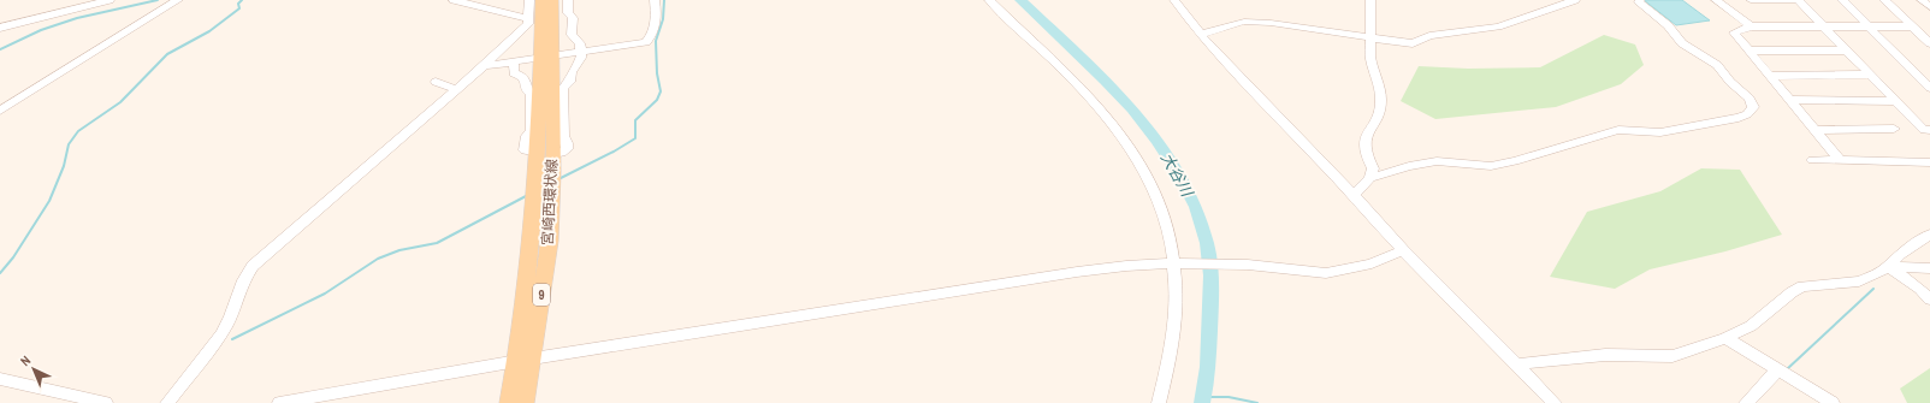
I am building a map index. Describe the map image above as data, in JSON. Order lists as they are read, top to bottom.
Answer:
{
  "streets": {
    "main road": ["宮崎西環状線", "9"]
  },
  "water": ["大谷川"],
  "north": "top left"
}
